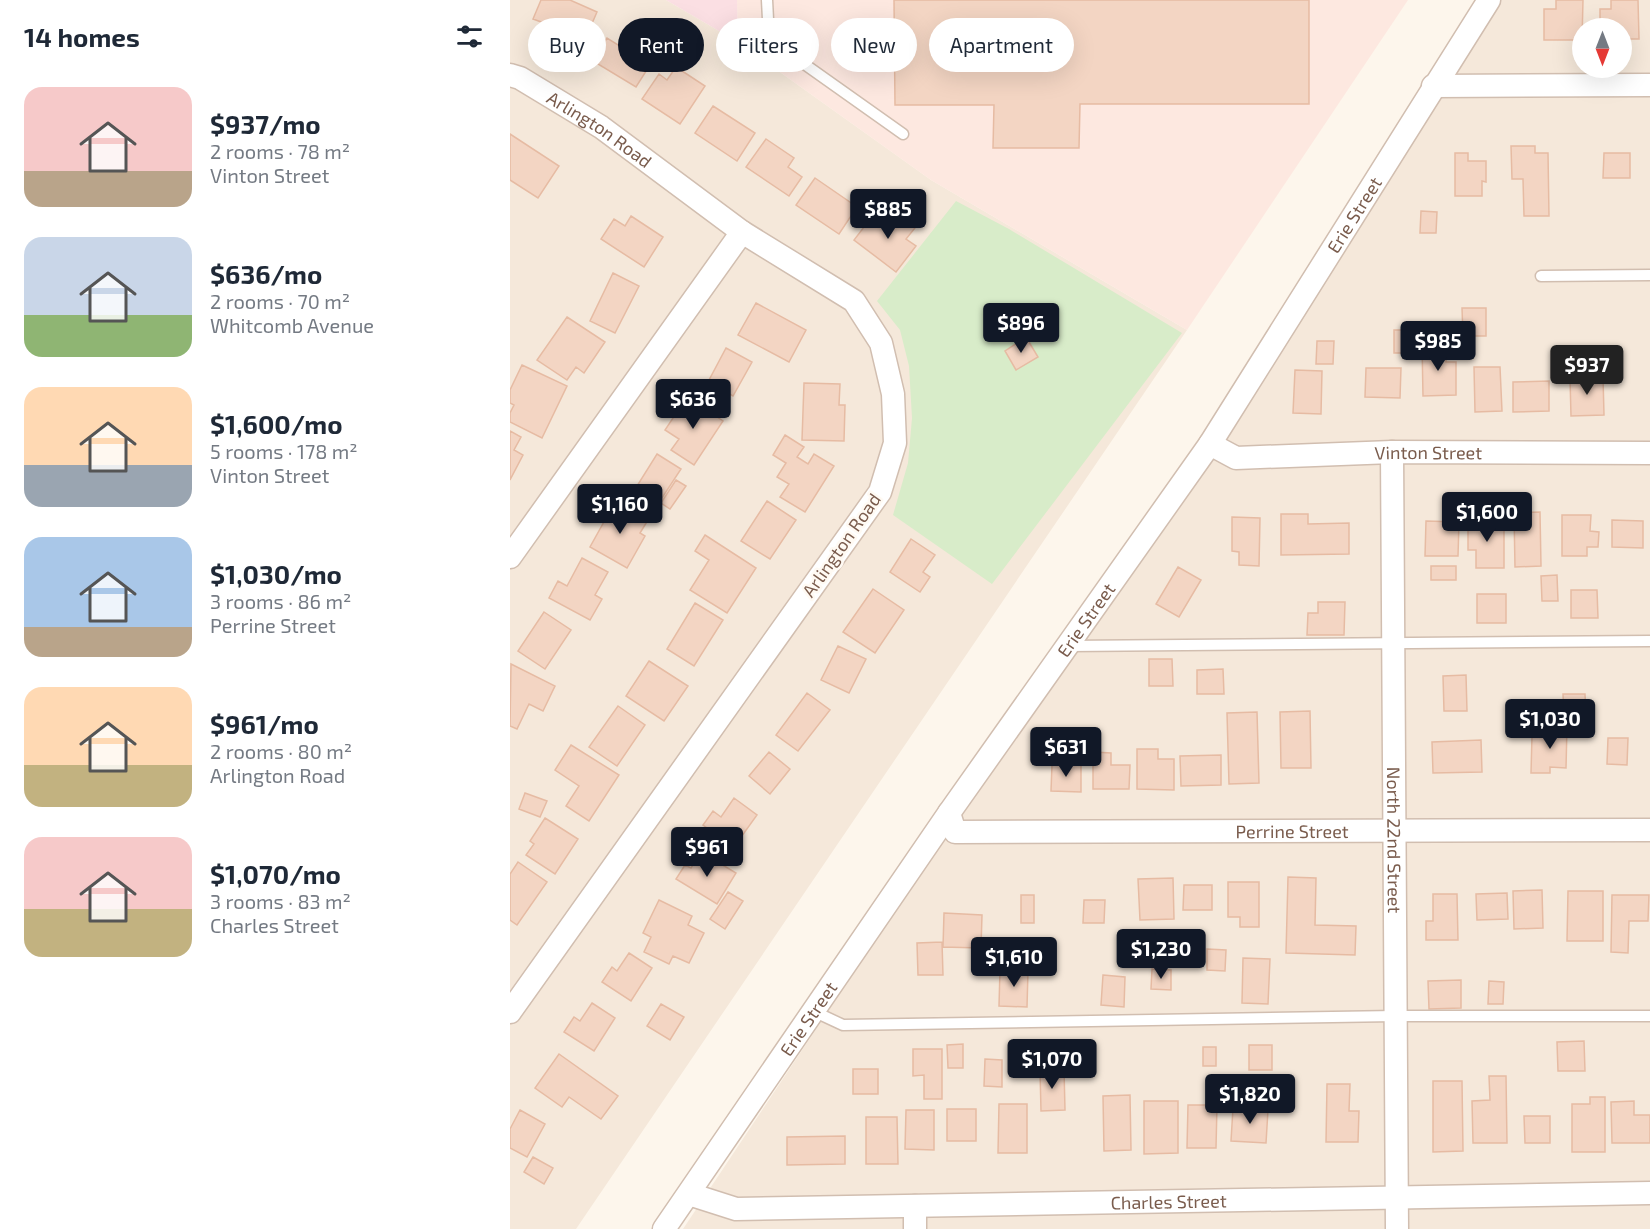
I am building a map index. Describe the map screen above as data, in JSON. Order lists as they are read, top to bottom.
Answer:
{
  "streets": {
    "street": [
      "Arlington Road",
      "Erie Street",
      "Vinton Street",
      "Perrine Street",
      "North 22nd Street",
      "Charles Street"
    ]
  },
  "crossings": [
    ["Erie Street", "Vinton Street"],
    ["Erie Street", "Perrine Street"],
    ["Erie Street", "Charles Street"],
    ["Vinton Street", "North 22nd Street"],
    ["Perrine Street", "North 22nd Street"],
    ["North 22nd Street", "Charles Street"]
  ],
  "north": "bottom",
  "page": {
    "heading": "14 homes",
    "chip": [
      "Buy",
      "Rent",
      "Filters",
      "New",
      "Apartment"
    ],
    "list": [
      {
        "name": "$937/mo",
        "note": "2 rooms · 78 m² · Vinton Street"
      },
      {
        "name": "$636/mo",
        "note": "2 rooms · 70 m² · Whitcomb Avenue"
      },
      {
        "name": "$1,600/mo",
        "note": "5 rooms · 178 m² · Vinton Street"
      },
      {
        "name": "$1,030/mo",
        "note": "3 rooms · 86 m² · Perrine Street"
      },
      {
        "name": "$961/mo",
        "note": "2 rooms · 80 m² · Arlington Road"
      },
      {
        "name": "$1,070/mo",
        "note": "3 rooms · 83 m² · Charles Street"
      }
    ],
    "price": [
      "$885",
      "$896",
      "$985",
      "$937",
      "$636",
      "$1,160",
      "$1,600",
      "$1,030",
      "$631",
      "$961",
      "$1,230",
      "$1,610",
      "$1,070",
      "$1,820"
    ]
  }
}
